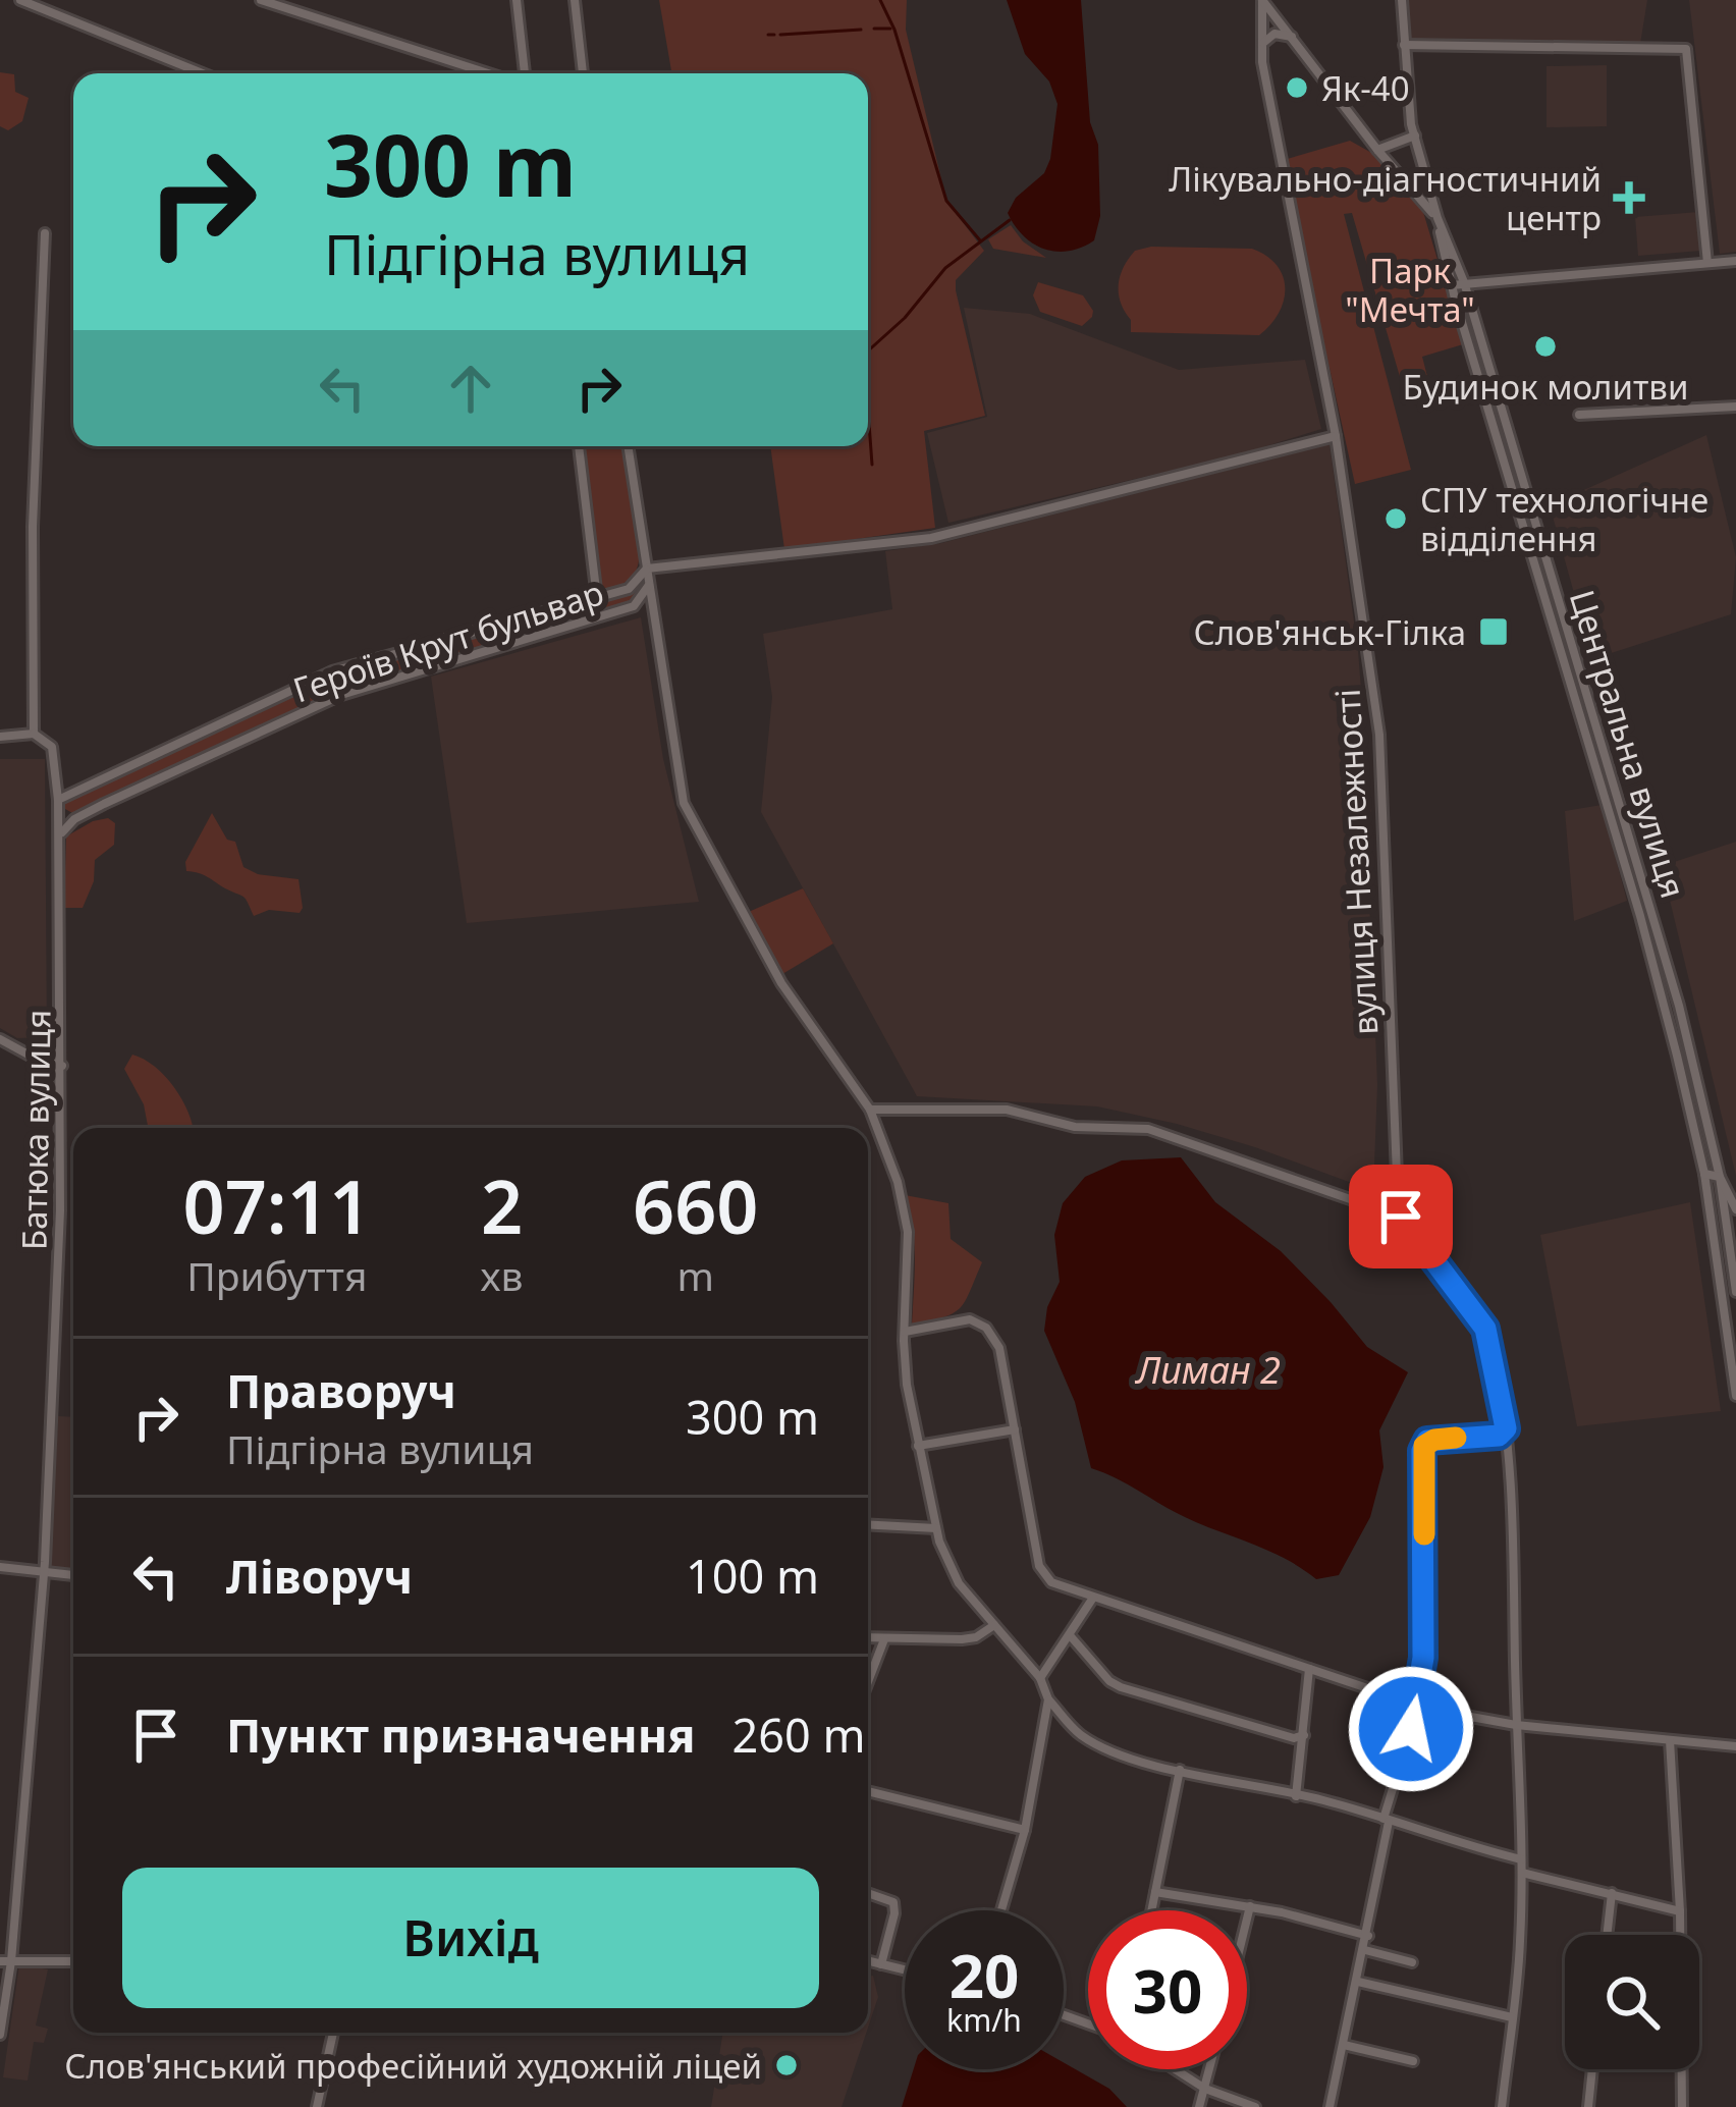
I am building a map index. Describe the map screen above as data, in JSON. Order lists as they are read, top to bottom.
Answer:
{
  "streets": {
    "street": [
      "Героїв Крут бульвар",
      "Центральна вулиця",
      "вулиця Незалежності",
      "Батюка вулиця"
    ]
  },
  "crossings": [
    ["Героїв Крут бульвар", "Батюка вулиця"]
  ],
  "water": ["Лиман 2"],
  "parks": ["Парк \"Мечта\""],
  "places": {
    "other": [
      "Як-40",
      "Будинок молитви",
      "СПУ технологічне відділення",
      "Слов'янський професійний художній ліцей"
    ],
    "health": ["Лікувально-діагностичний центр"],
    "transit": ["Слов'янськ-Гілка"]
  },
  "page": {
    "turn": ["300 m", "Підгірна вулиця"],
    "eta": [
      "07:11",
      "Прибуття",
      "2",
      "хв",
      "660",
      "m"
    ],
    "list": [
      {
        "name": "Праворуч",
        "note": "Підгірна вулиця",
        "value": "300 m"
      },
      {
        "name": "Ліворуч",
        "value": "100 m"
      },
      {
        "name": "Пункт призначення",
        "value": "260 m"
      }
    ],
    "buttons": "Вихід",
    "speed": "20 km/h",
    "limit": "30"
  }
}
